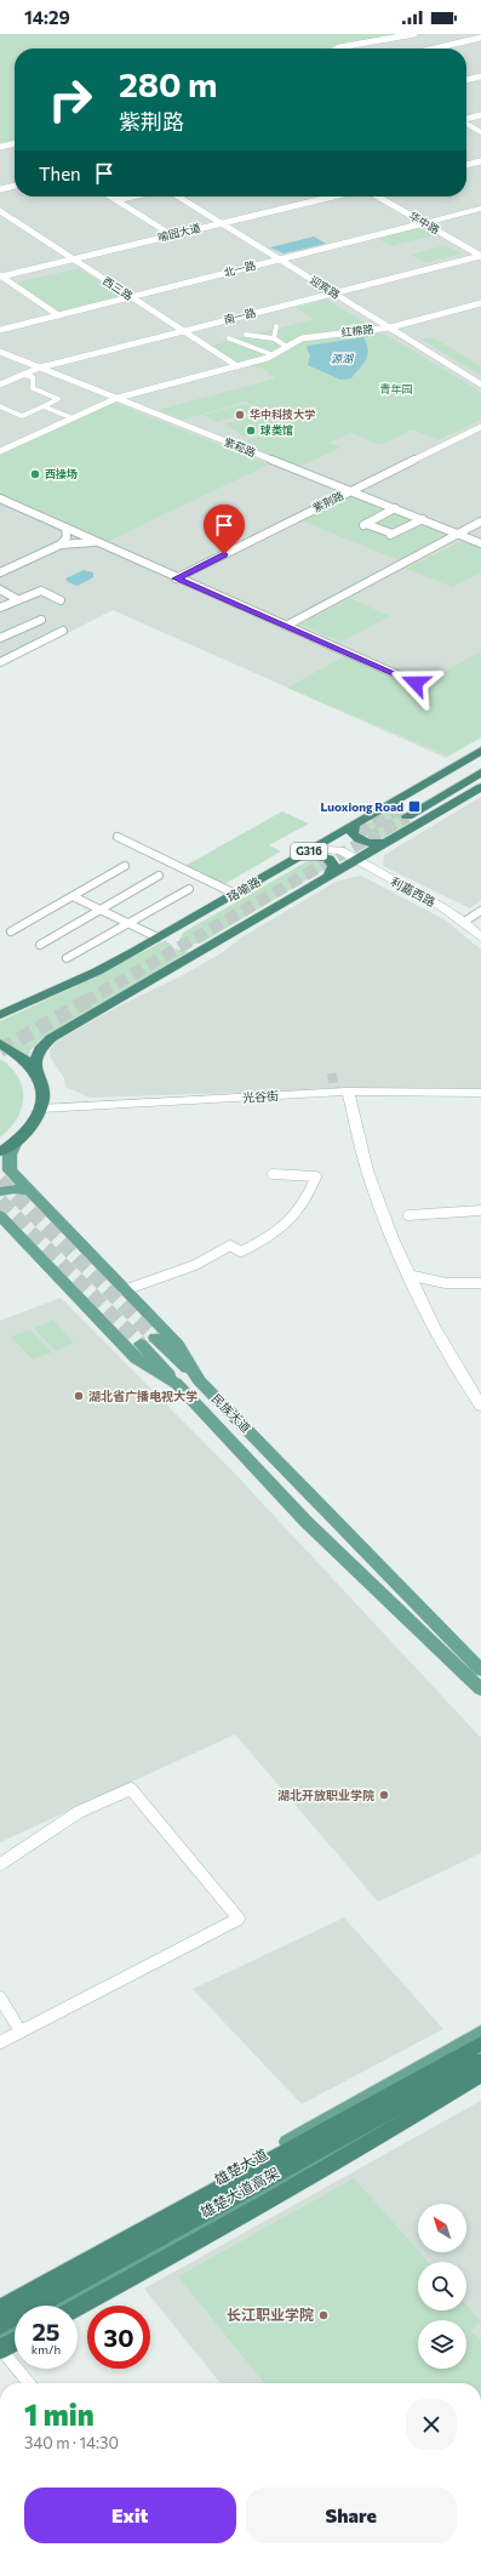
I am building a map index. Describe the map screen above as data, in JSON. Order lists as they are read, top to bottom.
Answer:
{
  "streets": {
    "highway": ["G316", "珞喻路", "雄楚大道高架"],
    "main road": ["民族大道", "雄楚大道"],
    "street": [
      "华中路",
      "喻园大道",
      "北一路",
      "迎宾路",
      "西三路",
      "南一路",
      "红棉路",
      "紫菘路",
      "紫荆路",
      "利嘉西路",
      "光谷街"
    ]
  },
  "crossings": [
    ["华中路", "北一路"],
    ["华中路", "南一路"],
    ["喻园大道", "迎宾路"],
    ["喻园大道", "西三路"],
    ["北一路", "迎宾路"],
    ["北一路", "西三路"],
    ["迎宾路", "南一路"],
    ["迎宾路", "红棉路"],
    ["西三路", "南一路"],
    ["西三路", "红棉路"],
    ["南一路", "紫菘路"],
    ["红棉路", "紫菘路"],
    ["紫菘路", "紫荆路"],
    ["G316", "利嘉西路"]
  ],
  "water": ["源湖"],
  "parks": ["青年园"],
  "places": {
    "other": [
      "华中科技大学",
      "球类馆",
      "西操场",
      "湖北省广播电视大学",
      "湖北开放职业学院",
      "长江职业学院"
    ],
    "transit": ["Luoxiong Road"]
  },
  "north": "top left",
  "page": {
    "status": "14:29",
    "turn": ["280 m", "紫荆路"],
    "then": "Then",
    "speed": "25 km/h",
    "limit": "30",
    "heading": ["1 min", "340 m · 14:30"],
    "buttons": ["Exit", "Share"]
  }
}
